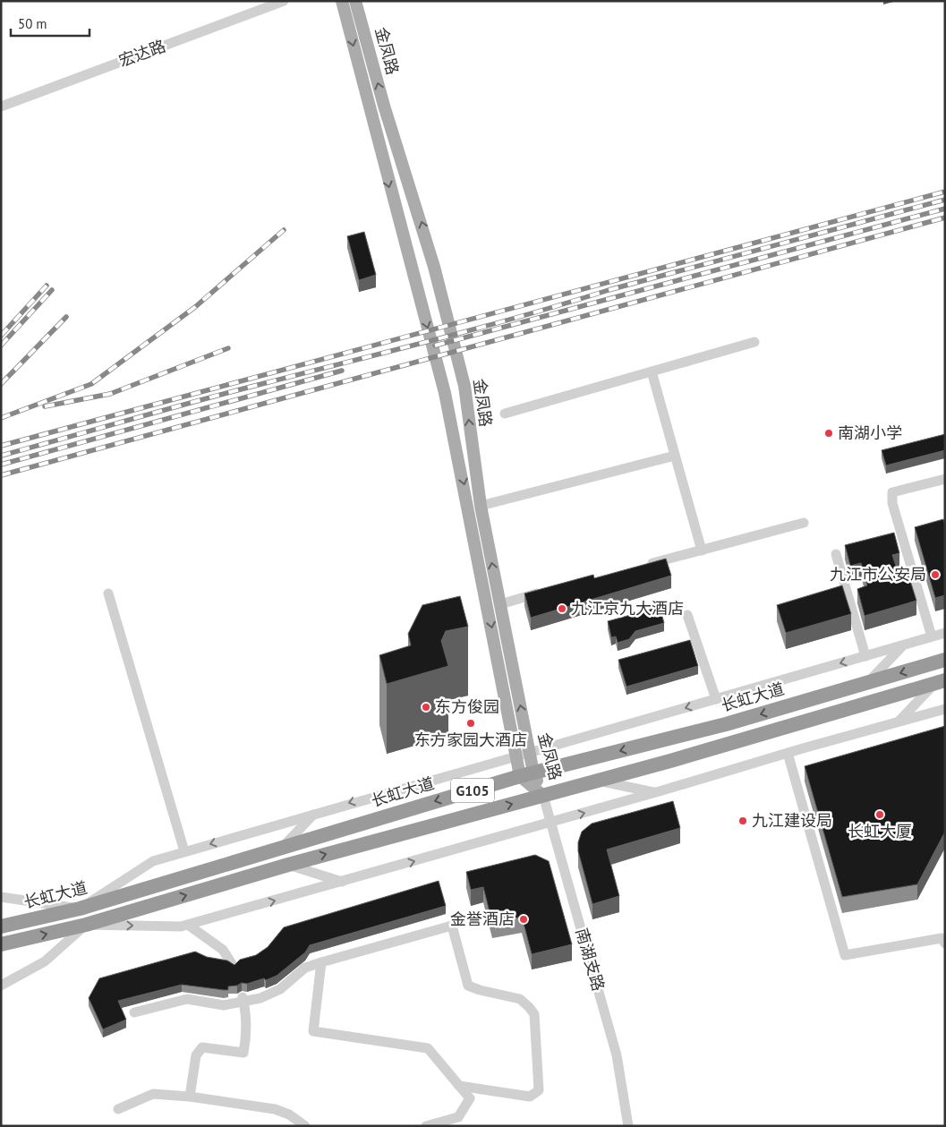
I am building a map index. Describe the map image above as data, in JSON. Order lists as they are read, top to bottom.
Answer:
{
  "streets": {
    "highway": ["长虹大道", "G105"],
    "main road": ["金凤路"],
    "street": ["宏达路", "南湖支路"]
  },
  "crossings": [
    ["金凤路", "长虹大道"],
    ["金凤路", "G105"],
    ["金凤路", "南湖支路"],
    ["G105", "南湖支路"]
  ],
  "places": [
    "南湖小学",
    "九江市公安局",
    "九江京九大酒店",
    "东方俊园",
    "东方家园大酒店",
    "长虹大厦",
    "九江建设局",
    "金誉酒店"
  ],
  "scale_bar": "50 m"
}
